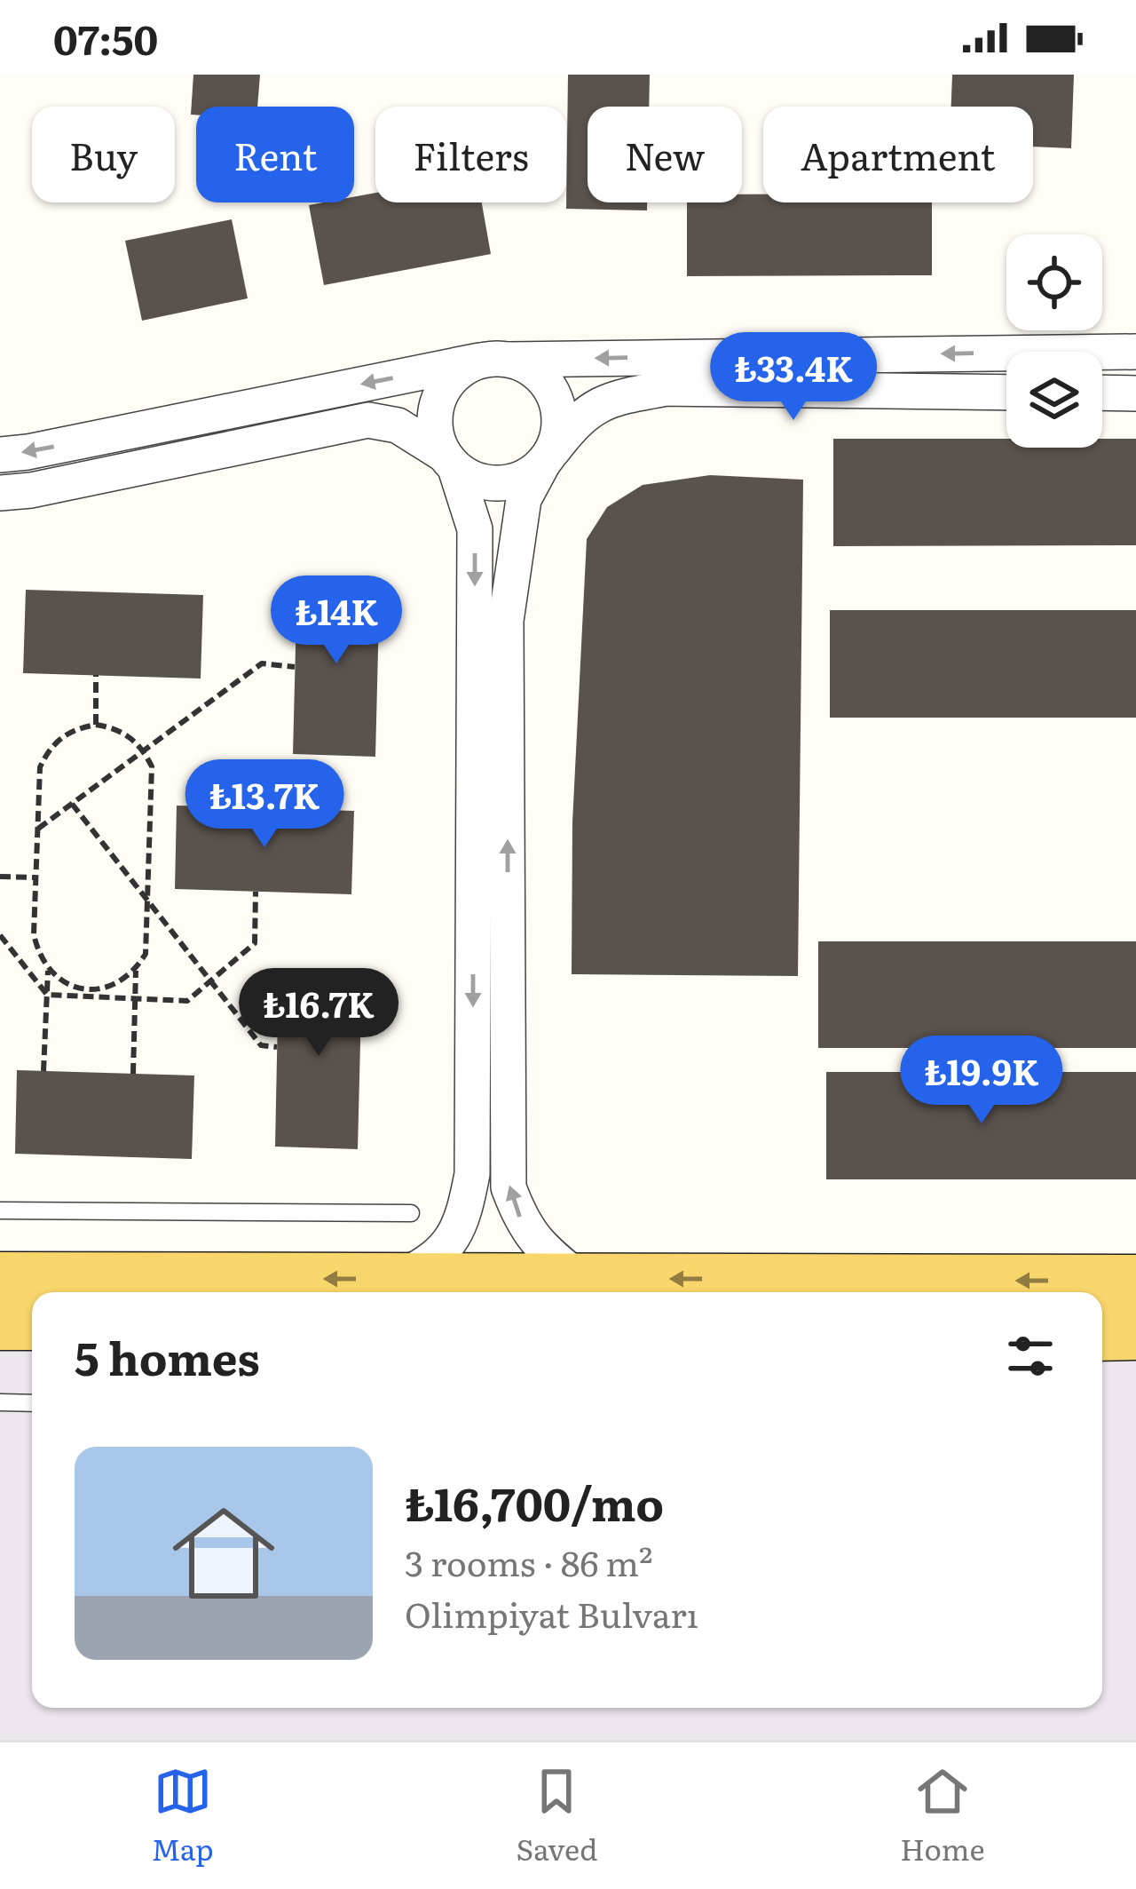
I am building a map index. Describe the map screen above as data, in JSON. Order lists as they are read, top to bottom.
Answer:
{
  "page": {
    "status": "07:50",
    "chip": [
      "Buy",
      "Rent",
      "Filters",
      "New",
      "Apartment"
    ],
    "price": [
      "₺33.4K",
      "₺14K",
      "₺13.7K",
      "₺16.7K",
      "₺19.9K"
    ],
    "heading": "5 homes",
    "list": [
      {
        "name": "₺16,700/mo",
        "note": "3 rooms · 86 m² · Olimpiyat Bulvarı"
      }
    ],
    "tabs": ["Map", "Saved", "Home"]
  }
}
